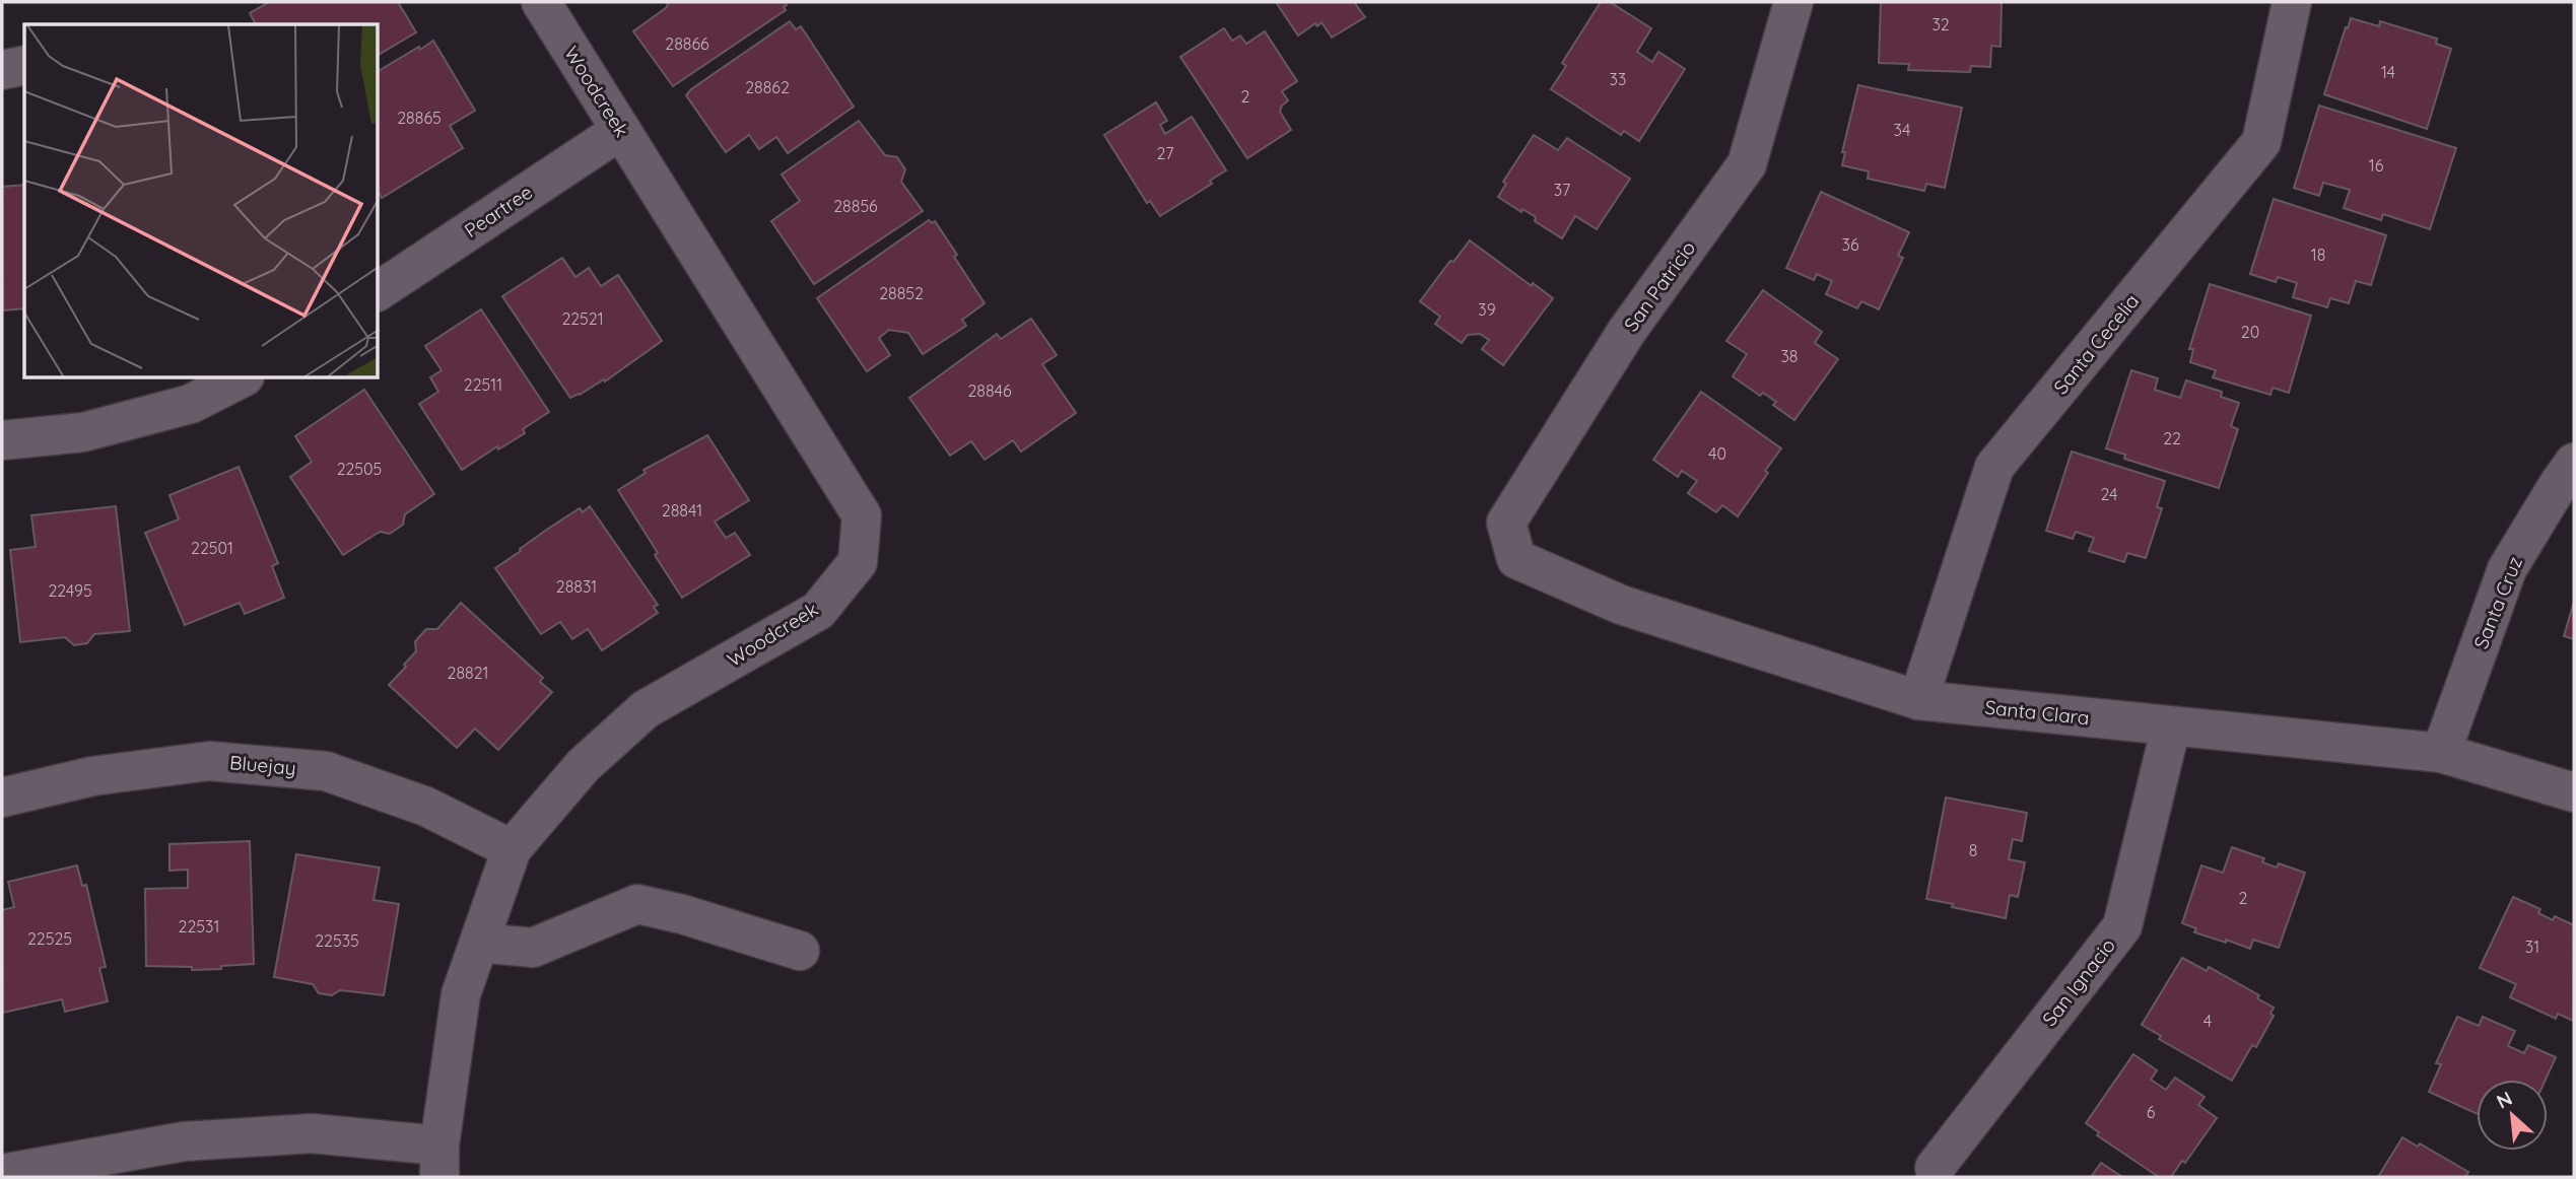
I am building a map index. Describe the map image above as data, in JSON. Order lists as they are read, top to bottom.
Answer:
{
  "streets": {
    "street": [
      "Woodcreek",
      "Peartree",
      "San Patricio",
      "Santa Cecelia",
      "Santa Cruz",
      "Santa Clara",
      "Bluejay",
      "San Ignacio"
    ]
  },
  "crossings": [
    ["Woodcreek", "Peartree"],
    ["Woodcreek", "Bluejay"],
    ["San Patricio", "Santa Clara"],
    ["Santa Cecelia", "Santa Clara"],
    ["Santa Cruz", "Santa Clara"],
    ["Santa Clara", "San Ignacio"]
  ],
  "house_numbers": [
    "32",
    "28866",
    "14",
    "33",
    "28862",
    "2",
    "28865",
    "34",
    "27",
    "16",
    "37",
    "28856",
    "36",
    "18",
    "28852",
    "39",
    "22521",
    "20",
    "38",
    "22511",
    "28846",
    "22",
    "40",
    "22505",
    "24",
    "28841",
    "22501",
    "28831",
    "22495",
    "28821",
    "8",
    "2",
    "22531",
    "22525",
    "22535",
    "31",
    "4",
    "6"
  ],
  "north": "top left"
}
